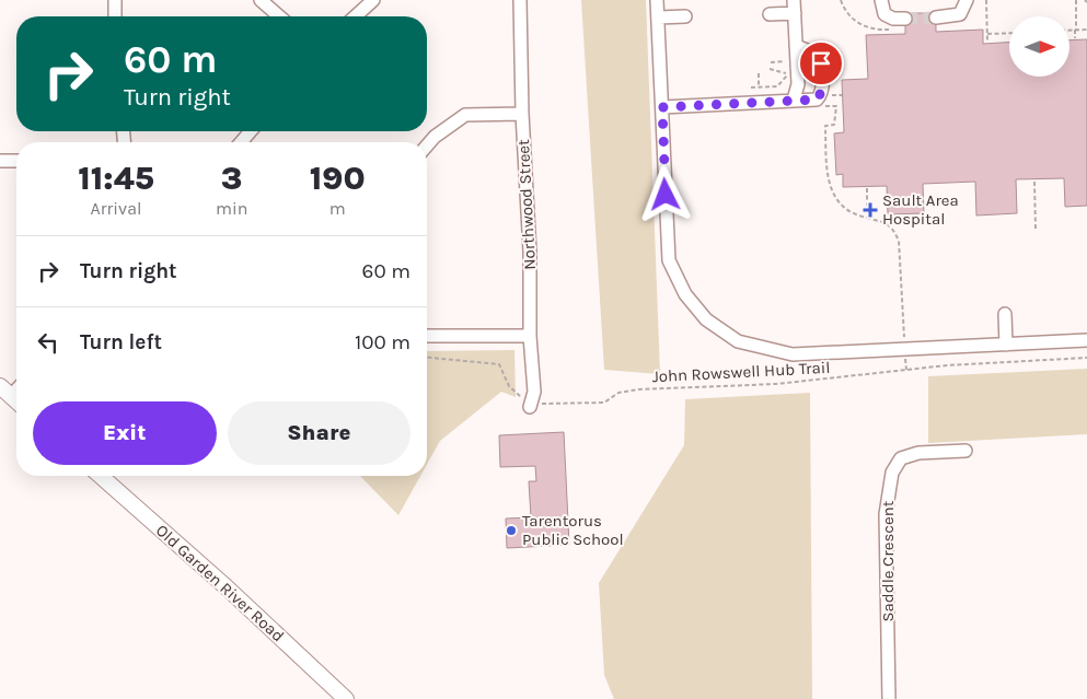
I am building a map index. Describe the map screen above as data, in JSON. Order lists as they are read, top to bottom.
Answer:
{
  "streets": {
    "main road": ["Old Garden River Road"],
    "street": ["Northwood Street", "Saddle Crescent"],
    "path": ["John Rowswell Hub Trail"]
  },
  "crossings": [
    ["Northwood Street", "John Rowswell Hub Trail"]
  ],
  "places": {
    "health": ["Sault Area Hospital"],
    "other": ["Tarentorus Public School"]
  },
  "north": "right",
  "page": {
    "turn": ["60 m", "Turn right"],
    "eta": [
      "11:45",
      "Arrival",
      "3",
      "min",
      "190",
      "m"
    ],
    "list": [
      {
        "name": "Turn right",
        "value": "60 m"
      },
      {
        "name": "Turn left",
        "value": "100 m"
      }
    ],
    "buttons": ["Exit", "Share"]
  }
}
